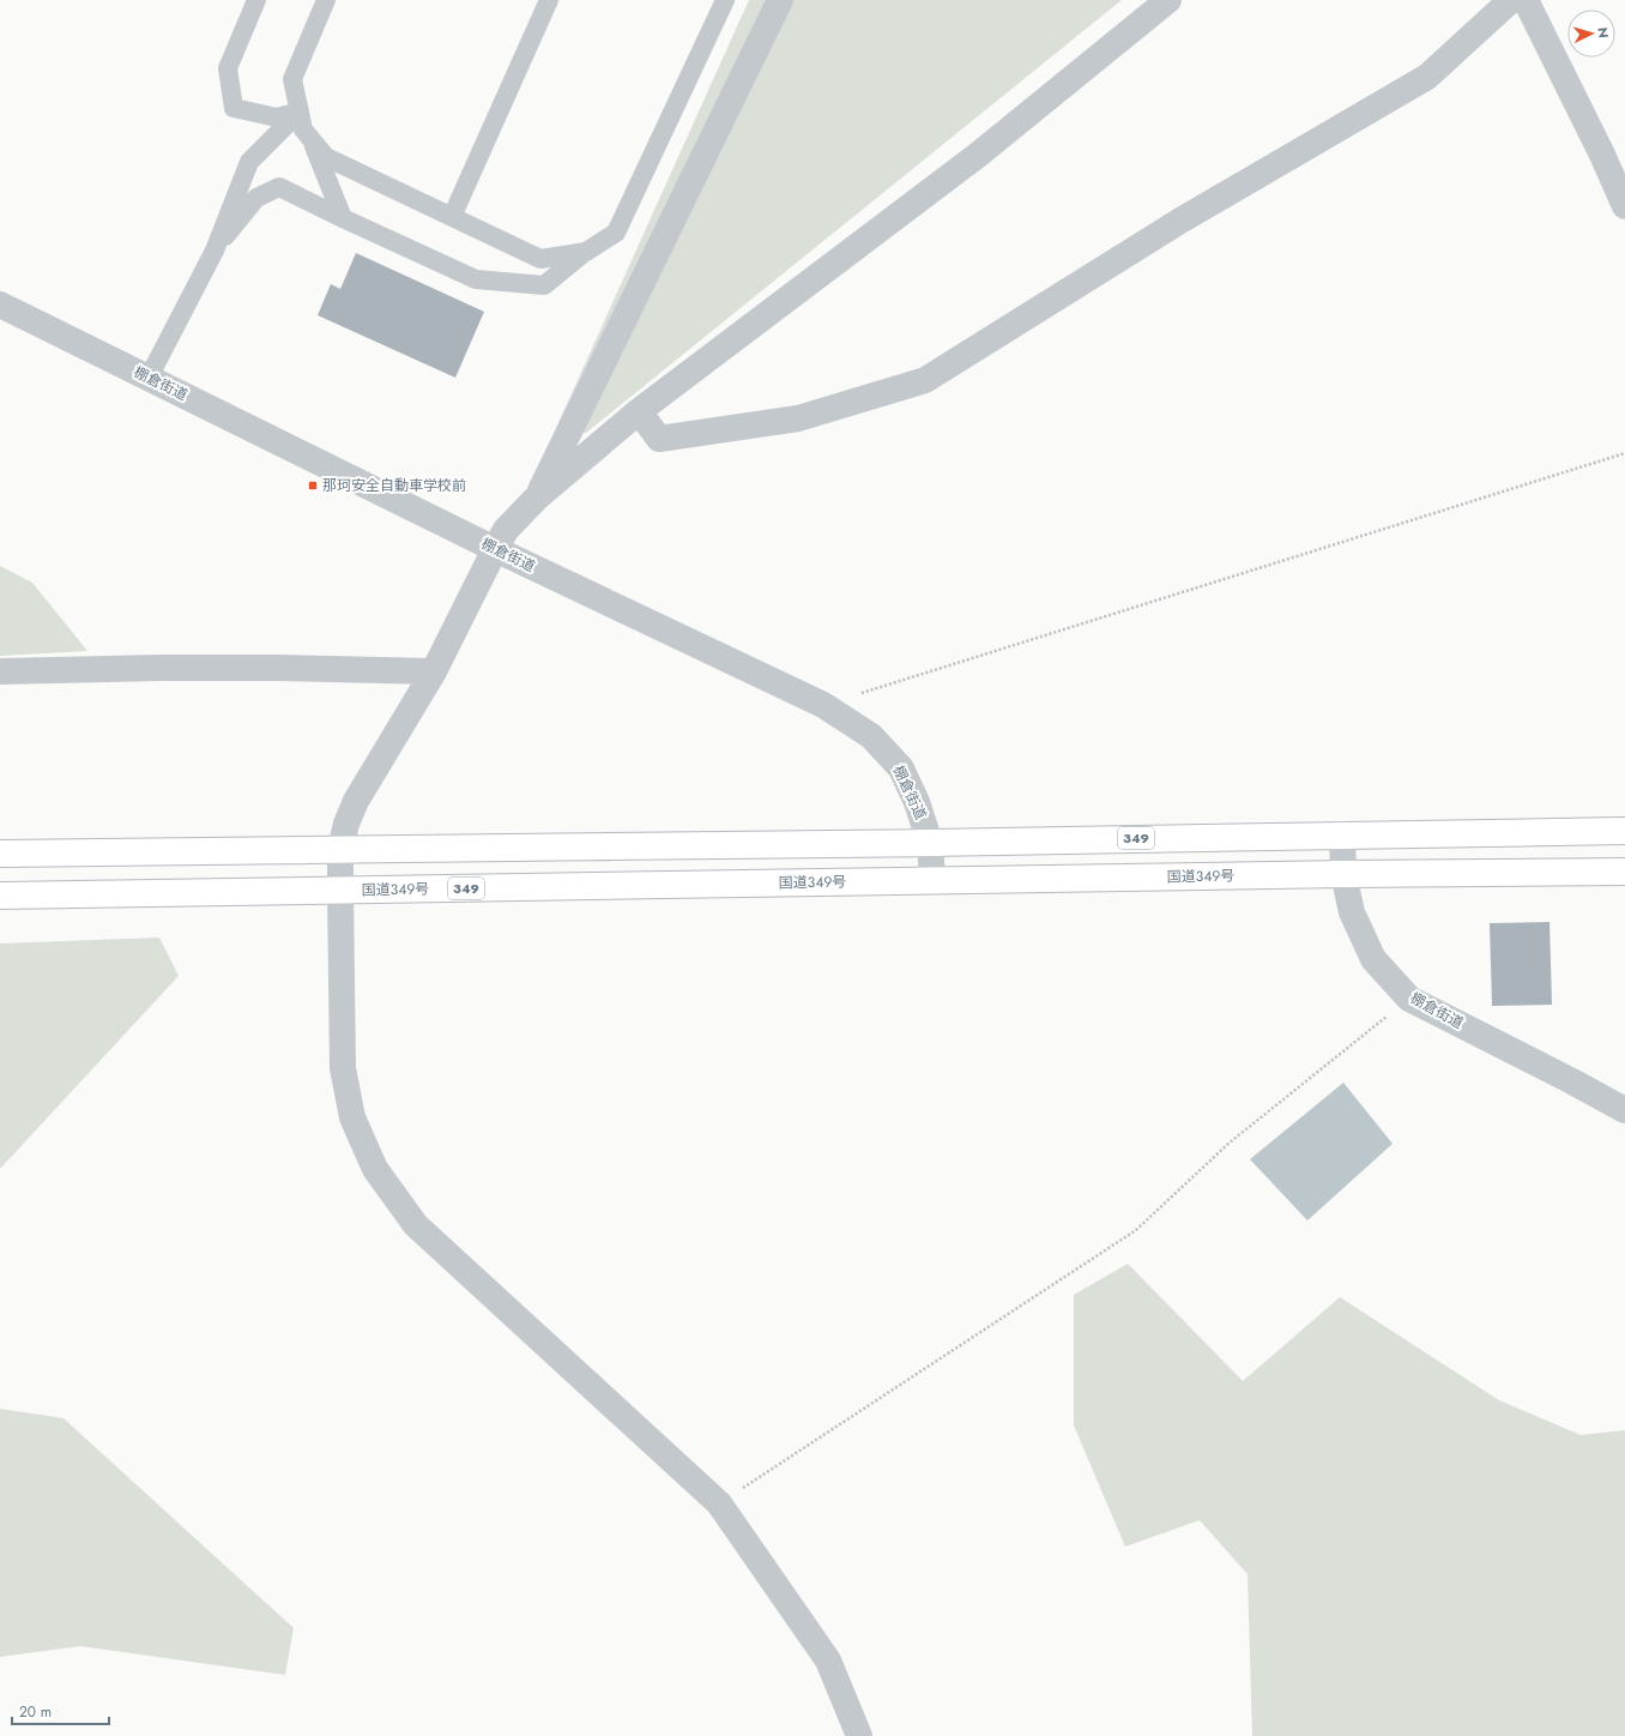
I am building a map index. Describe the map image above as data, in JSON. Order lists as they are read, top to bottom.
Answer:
{
  "streets": {
    "highway": ["349", "国道349号"],
    "street": ["棚倉街道"]
  },
  "crossings": [
    ["棚倉街道", "349"],
    ["棚倉街道", "国道349号"]
  ],
  "places": {
    "transit": ["那珂安全自動車学校前"]
  },
  "scale_bar": "20 m",
  "north": "right"
}
